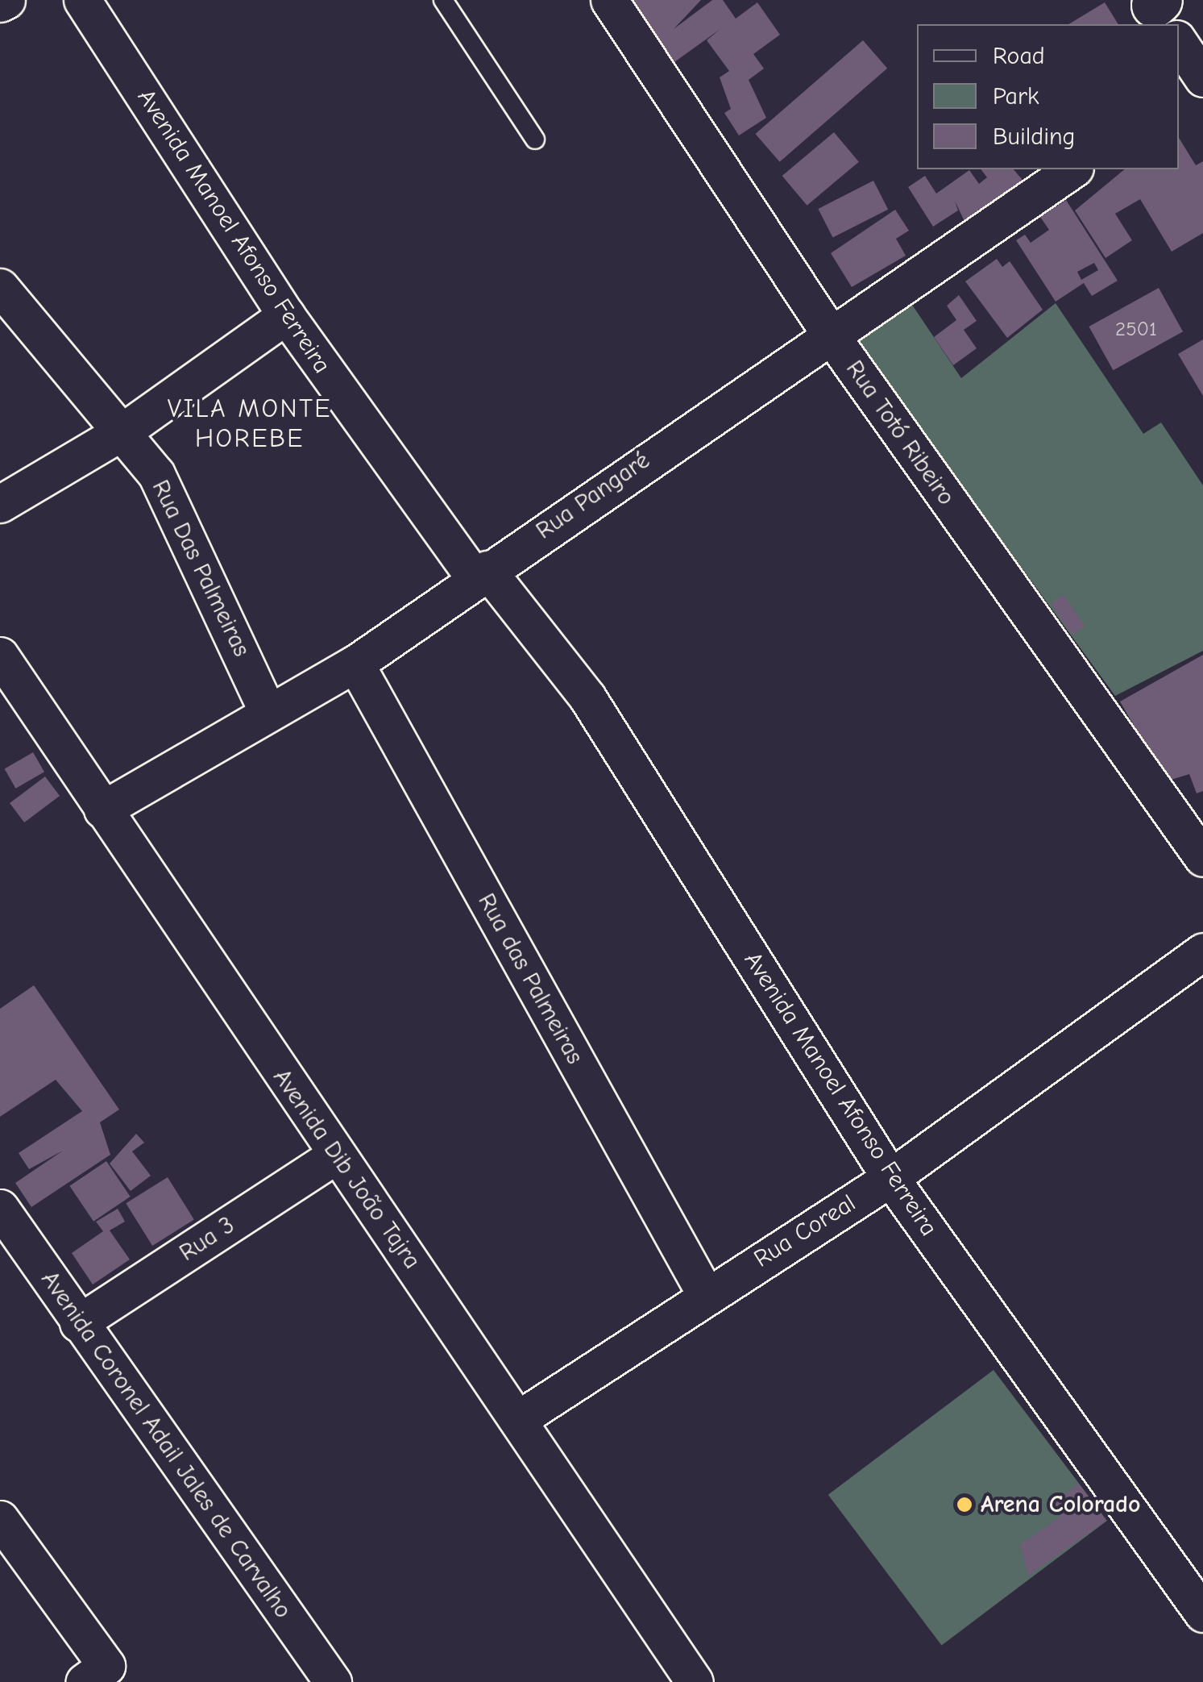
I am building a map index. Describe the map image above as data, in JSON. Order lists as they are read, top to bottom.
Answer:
{
  "streets": {
    "street": [
      "Avenida Manoel Afonso Ferreira",
      "Rua Totó Ribeiro",
      "Rua Pangaré",
      "Rua Das Palmeiras",
      "Rua das Palmeiras",
      "Avenida Dib João Tajra",
      "Rua Coreal",
      "Rua 3",
      "Avenida Coronel Adail Jales de Carvalho"
    ]
  },
  "crossings": [
    ["Avenida Manoel Afonso Ferreira", "Rua Pangaré"],
    ["Avenida Manoel Afonso Ferreira", "Rua Coreal"],
    ["Rua Totó Ribeiro", "Rua Pangaré"],
    ["Rua Pangaré", "Rua Das Palmeiras"],
    ["Rua Pangaré", "Rua das Palmeiras"],
    ["Rua Pangaré", "Avenida Dib João Tajra"],
    ["Rua das Palmeiras", "Rua Coreal"],
    ["Avenida Dib João Tajra", "Rua Coreal"],
    ["Avenida Dib João Tajra", "Rua 3"],
    ["Rua 3", "Avenida Coronel Adail Jales de Carvalho"]
  ],
  "districts": ["VILA MONTE HOREBE"],
  "places": ["Arena Colorado"],
  "house_numbers": ["2501"],
  "legend": ["Road", "Park", "Building"]
}
